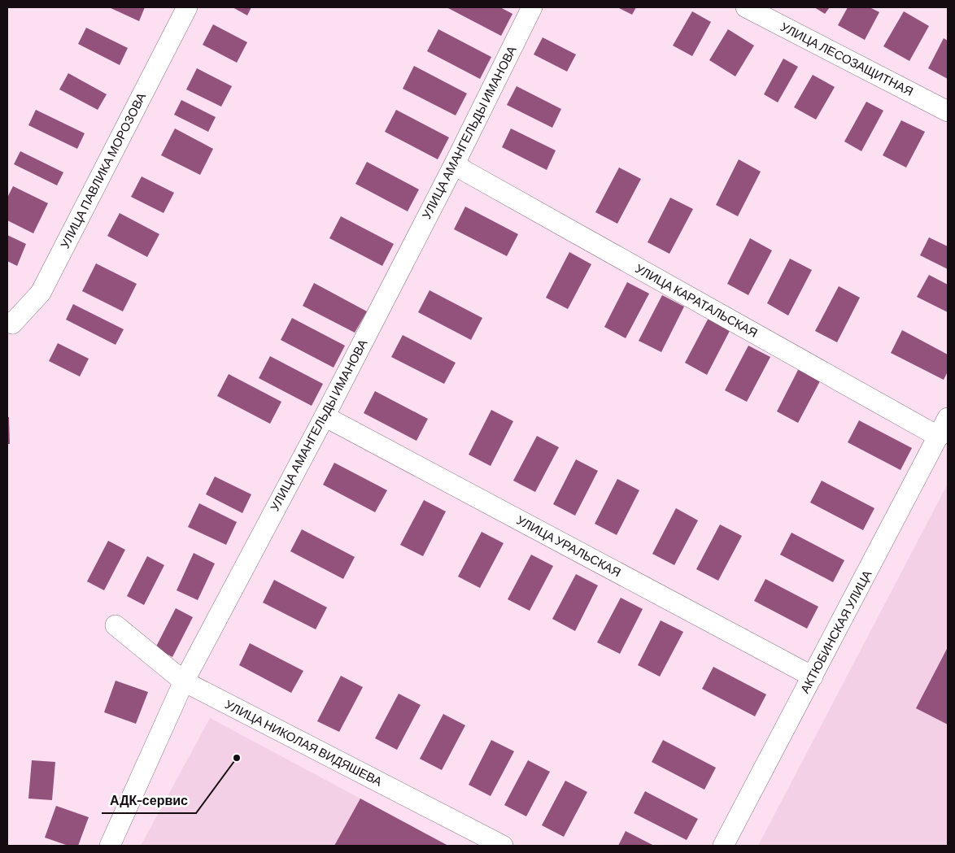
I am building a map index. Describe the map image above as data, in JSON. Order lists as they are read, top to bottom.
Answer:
{
  "streets": {
    "street": [
      "УЛИЦА ЛЕСОЗАЩИТНАЯ",
      "УЛИЦА АМАНГЕЛЬДЫ ИМАНОВА",
      "УЛИЦА ПАВЛИКА МОРОЗОВА",
      "УЛИЦА КАРАТАЛЬСКАЯ",
      "УЛИЦА УРАЛЬСКАЯ",
      "АКТЮБИНСКАЯ УЛИЦА",
      "УЛИЦА НИКОЛАЯ ВИДЯШЕВА"
    ]
  },
  "crossings": [
    ["УЛИЦА АМАНГЕЛЬДЫ ИМАНОВА", "УЛИЦА КАРАТАЛЬСКАЯ"],
    ["УЛИЦА АМАНГЕЛЬДЫ ИМАНОВА", "УЛИЦА УРАЛЬСКАЯ"],
    ["УЛИЦА АМАНГЕЛЬДЫ ИМАНОВА", "УЛИЦА НИКОЛАЯ ВИДЯШЕВА"],
    ["УЛИЦА КАРАТАЛЬСКАЯ", "АКТЮБИНСКАЯ УЛИЦА"],
    ["УЛИЦА УРАЛЬСКАЯ", "АКТЮБИНСКАЯ УЛИЦА"]
  ],
  "places": ["АДК-сервис"]
}
